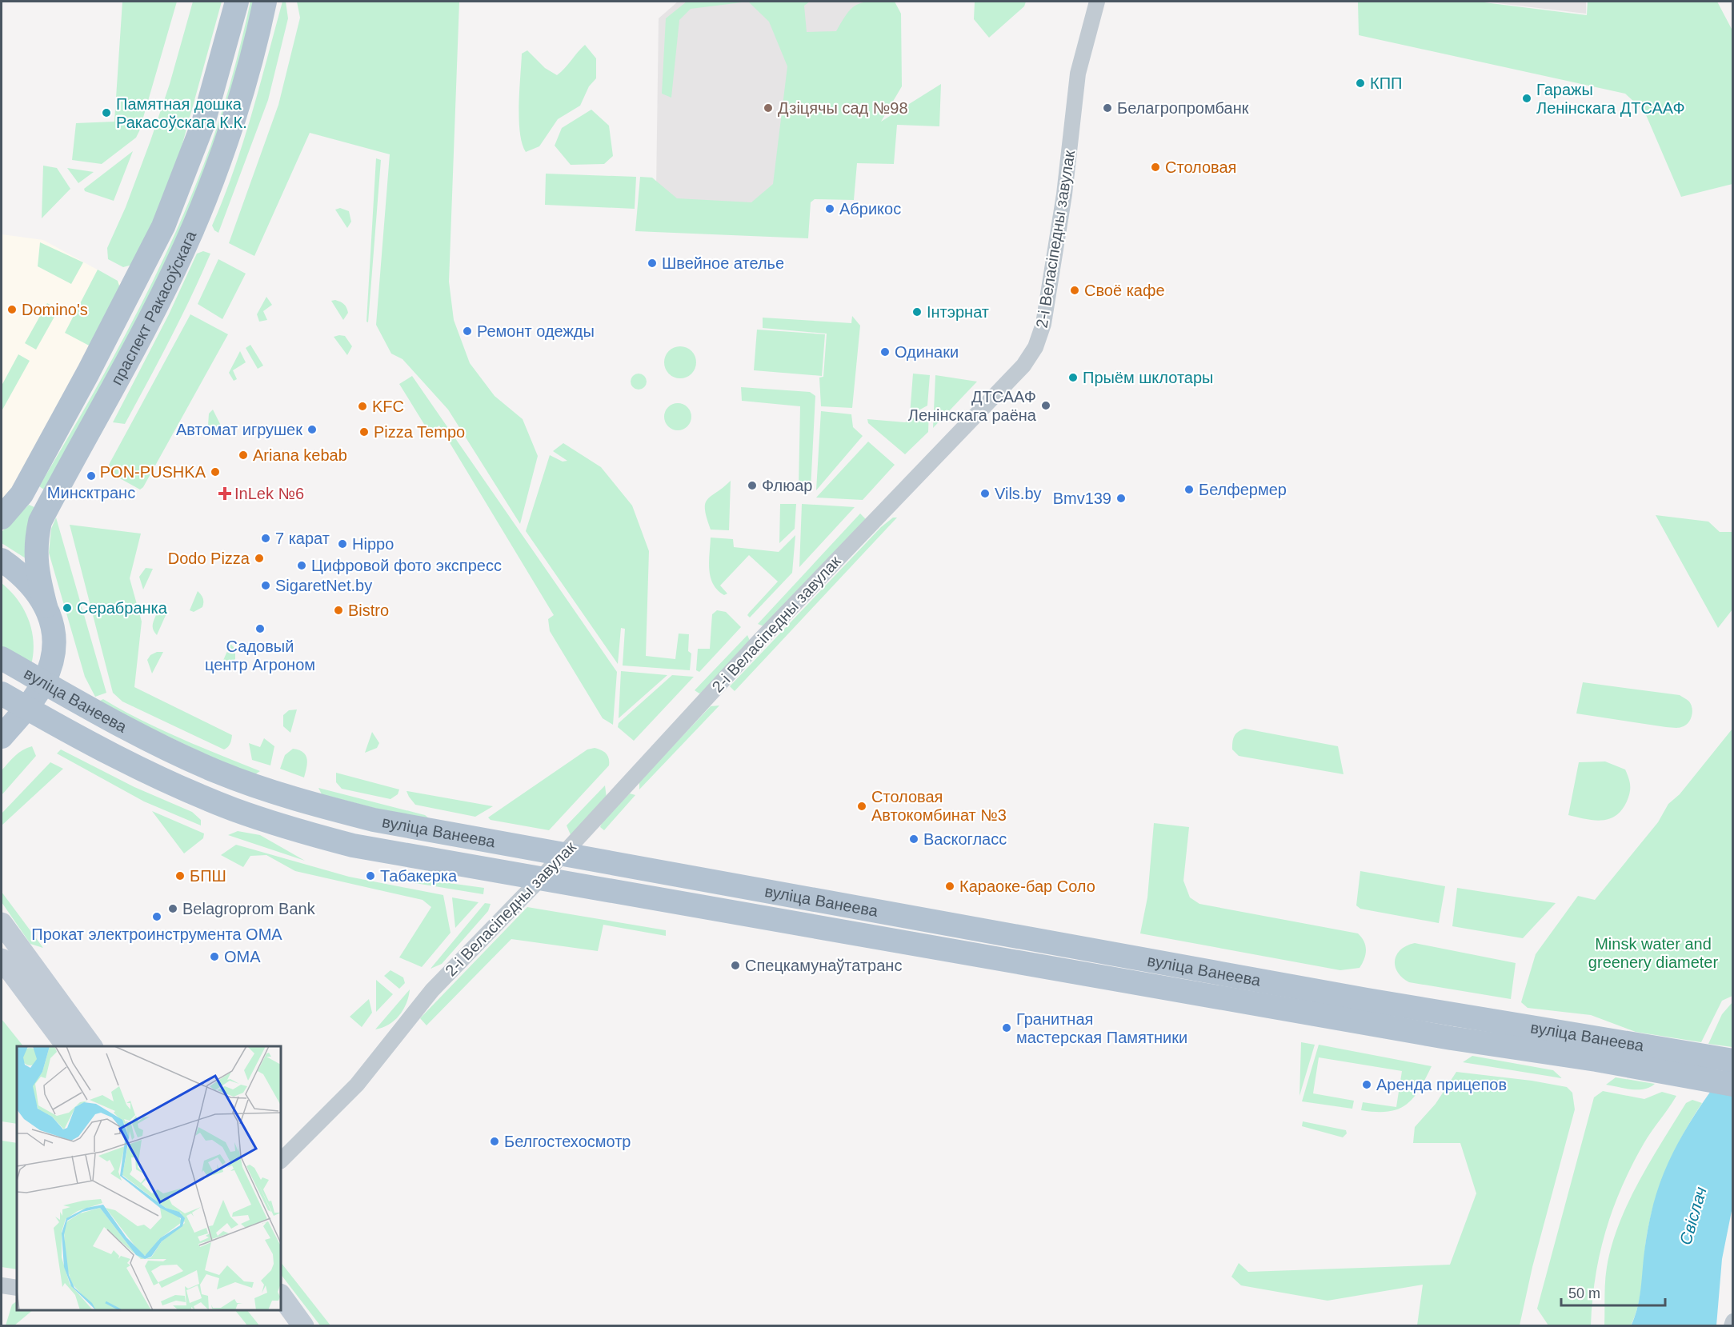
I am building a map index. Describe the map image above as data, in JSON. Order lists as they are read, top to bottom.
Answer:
{
  "streets": {
    "main road": ["праспект Ракасоўскага", "вуліца Ванеева"],
    "street": ["2-і Веласіпедны завулак"]
  },
  "crossings": [
    ["2-і Веласіпедны завулак", "вуліца Ванеева"],
    ["праспект Ракасоўскага", "вуліца Ванеева"]
  ],
  "water": ["Свіслач"],
  "parks": ["Minsk water and greenery diameter"],
  "places": {
    "other": [
      "КПП",
      "Гаражы Ленінскага ДТСААФ",
      "Дзіцячы сад №98",
      "Белагропромбанк",
      "Памятная дошка Ракасоўскага К.К.",
      "Столовая",
      "Абрикос",
      "Швейное ателье",
      "Своё кафе",
      "Domino's",
      "Інтэрнат",
      "Ремонт одежды",
      "Одинаки",
      "Прыём шклотары",
      "ДТСААФ Ленінскага раёна",
      "KFC",
      "Автомат игрушек",
      "Pizza Tempo",
      "Ariana kebab",
      "PON-PUSHKA",
      "Минсктранс",
      "Флюар",
      "Белфермер",
      "Vils.by",
      "Bmv139",
      "7 карат",
      "Hippo",
      "Dodo Pizza",
      "Цифровой фото экспресс",
      "SigaretNet.by",
      "Серабранка",
      "Bistro",
      "Садовый центр Агроном",
      "Столовая Автокомбинат №3",
      "Васкогласс",
      "БПШ",
      "Табакерка",
      "Караоке-бар Соло",
      "Belagroprom Bank",
      "Прокат электроинструмента ОМА",
      "ОМА",
      "Спецкамунаўтатранс",
      "Гранитная мастерская Памятники",
      "Аренда прицепов",
      "Белгостехосмотр"
    ],
    "health": ["InLek №6"]
  },
  "scale_bar": "50 m"
}
